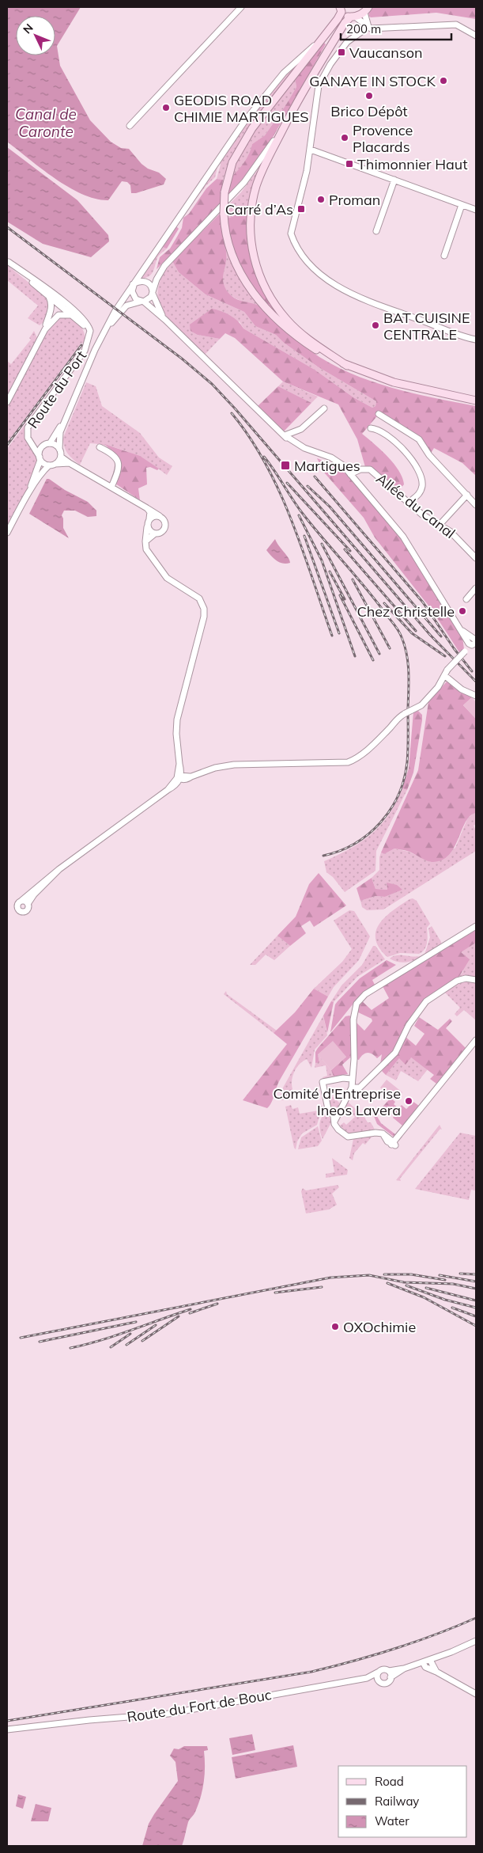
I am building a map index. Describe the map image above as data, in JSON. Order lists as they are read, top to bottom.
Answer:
{
  "streets": {
    "street": ["Route du Port", "Allée du Canal", "Route du Fort de Bouc"]
  },
  "water": ["Canal de Caronte"],
  "places": {
    "transit": [
      "Vaucanson",
      "Thimonnier Haut",
      "Carré d’As",
      "Martigues"
    ],
    "other": [
      "GANAYE IN STOCK",
      "Brico Dépôt",
      "GEODIS ROAD CHIMIE MARTIGUES",
      "Provence Placards",
      "Proman",
      "BAT CUISINE CENTRALE",
      "Chez Christelle",
      "Comité d'Entreprise Ineos Lavera",
      "OXOchimie"
    ]
  },
  "legend": ["Road", "Railway", "Water"],
  "scale_bar": "200 m",
  "north": "top left"
}
